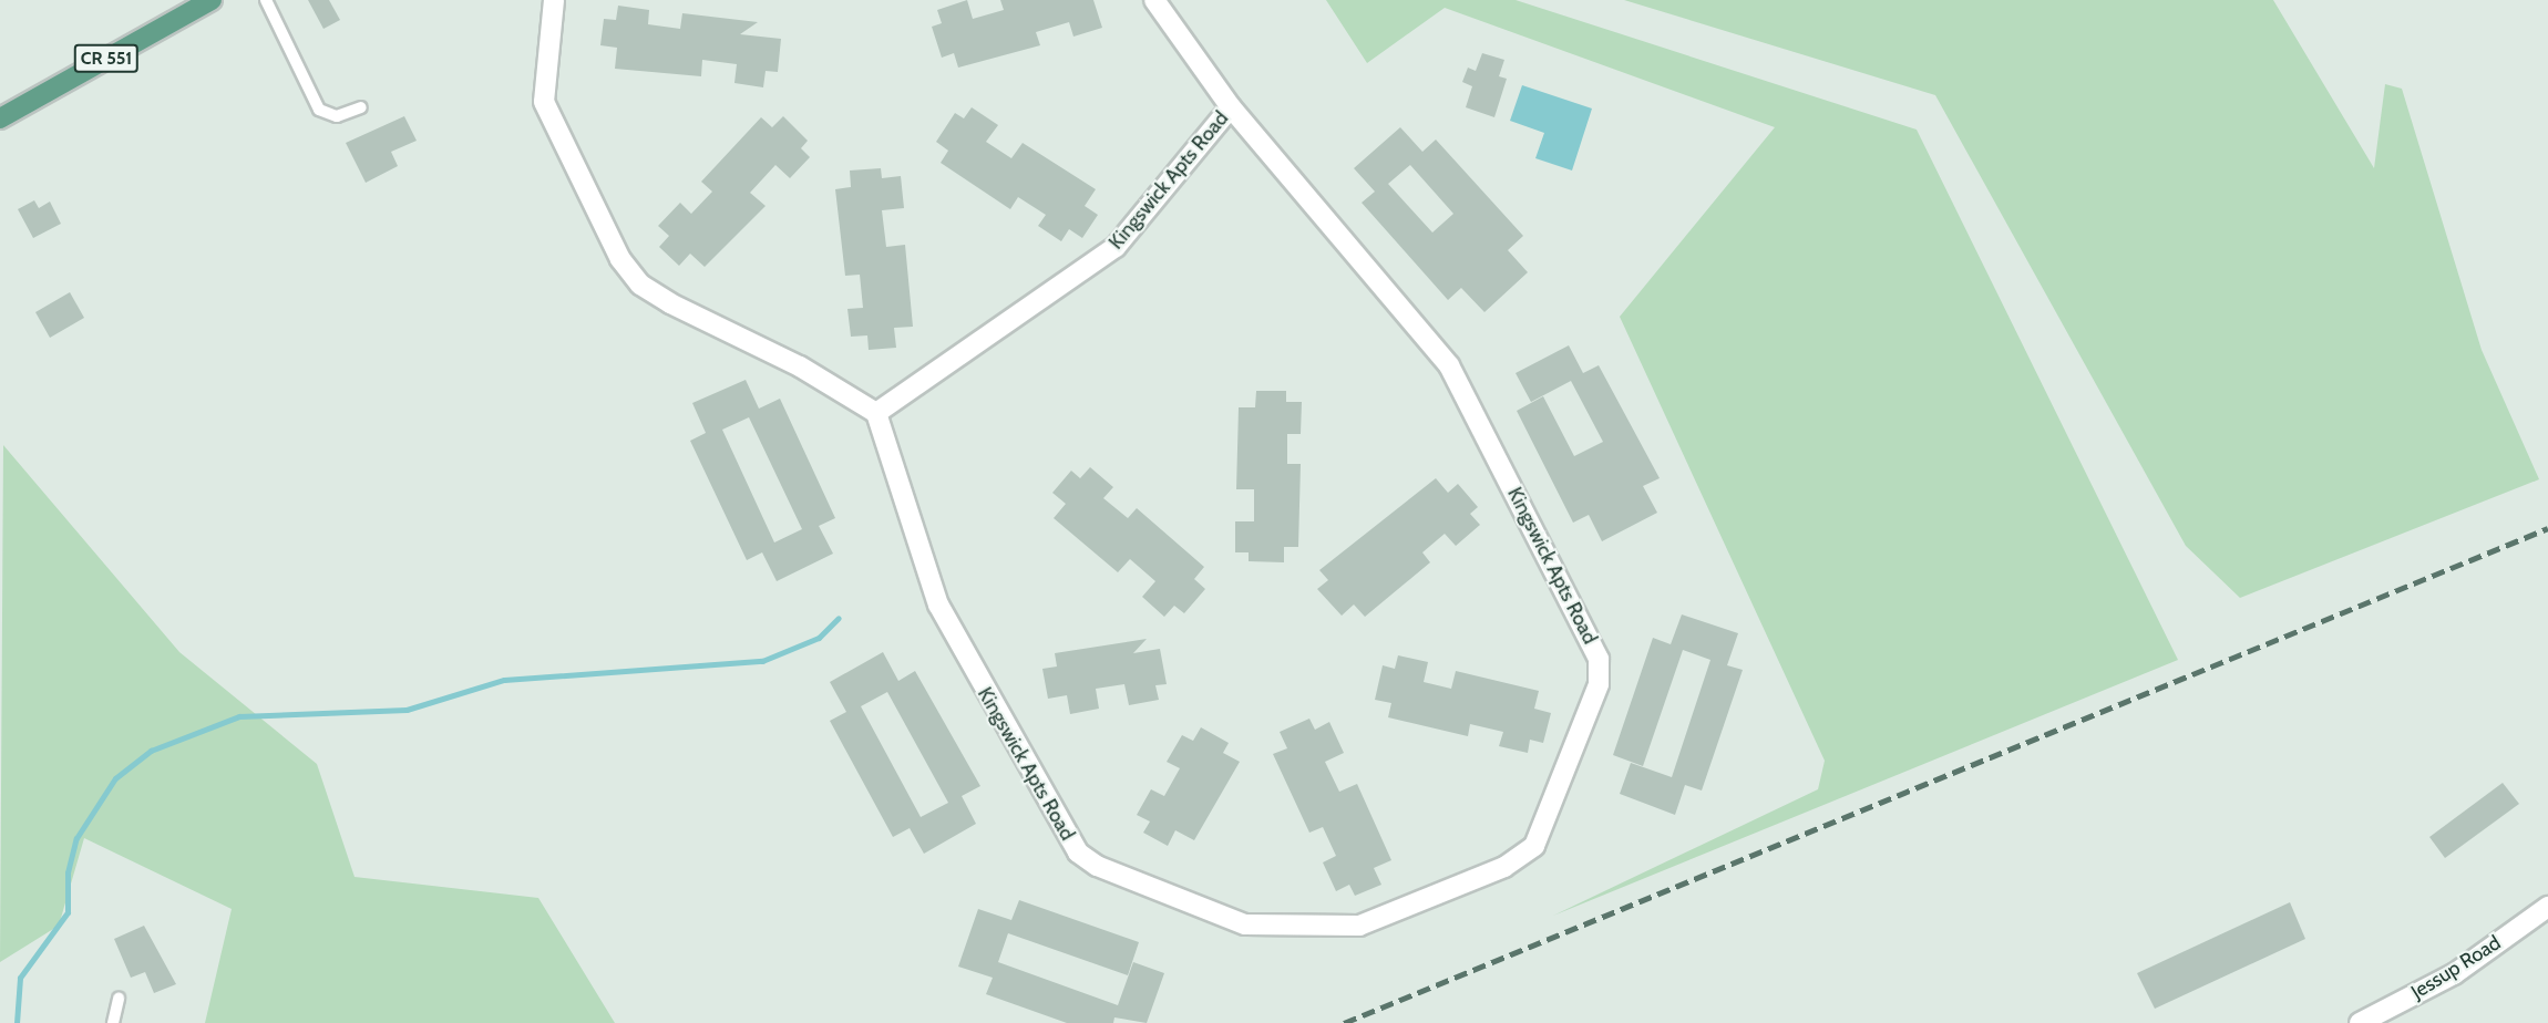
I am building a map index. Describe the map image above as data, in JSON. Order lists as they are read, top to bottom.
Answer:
{
  "streets": {
    "main road": ["CR 551"],
    "street": ["Kingswick Apts Road", "Jessup Road"]
  }
}
